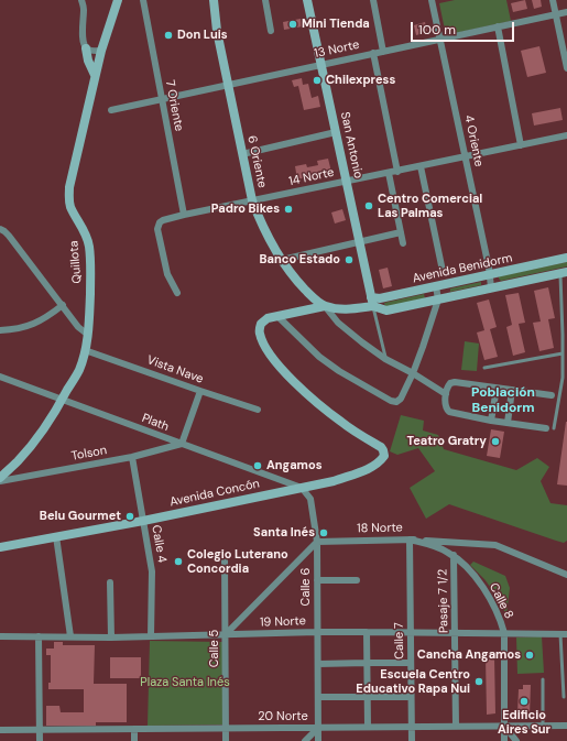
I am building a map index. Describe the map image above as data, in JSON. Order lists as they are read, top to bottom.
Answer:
{
  "streets": {
    "main road": [
      "San Antonio",
      "6 Oriente",
      "Quillota",
      "Avenida Benidorm",
      "Avenida Concón"
    ],
    "street": [
      "13 Norte",
      "7 Oriente",
      "4 Oriente",
      "14 Norte",
      "Vista Nave",
      "Plath",
      "Tolson",
      "18 Norte",
      "Calle 4",
      "Calle 6",
      "Pasaje 7 1/2",
      "Calle 8",
      "19 Norte",
      "Calle 7",
      "Calle 5",
      "20 Norte"
    ]
  },
  "crossings": [
    ["13 Norte", "7 Oriente"],
    ["13 Norte", "4 Oriente"],
    ["13 Norte", "San Antonio"],
    ["13 Norte", "6 Oriente"],
    ["7 Oriente", "14 Norte"],
    ["4 Oriente", "14 Norte"],
    ["4 Oriente", "Avenida Benidorm"],
    ["San Antonio", "14 Norte"],
    ["San Antonio", "Avenida Benidorm"],
    ["6 Oriente", "14 Norte"],
    ["6 Oriente", "Avenida Benidorm"],
    ["6 Oriente", "Avenida Concón"],
    ["Quillota", "Vista Nave"],
    ["Quillota", "Plath"],
    ["Avenida Benidorm", "Avenida Concón"],
    ["Plath", "Tolson"],
    ["Plath", "Avenida Concón"],
    ["Plath", "Calle 6"],
    ["Tolson", "Calle 4"],
    ["Avenida Concón", "Calle 4"],
    ["Avenida Concón", "Calle 6"],
    ["18 Norte", "Calle 6"],
    ["18 Norte", "Calle 8"],
    ["18 Norte", "Calle 7"],
    ["Calle 4", "19 Norte"],
    ["Calle 6", "19 Norte"],
    ["Calle 6", "20 Norte"],
    ["Pasaje 7 1/2", "Calle 8"],
    ["Pasaje 7 1/2", "19 Norte"],
    ["Pasaje 7 1/2", "20 Norte"],
    ["Calle 8", "19 Norte"],
    ["Calle 8", "Calle 7"],
    ["Calle 8", "20 Norte"],
    ["19 Norte", "Calle 7"],
    ["19 Norte", "Calle 5"],
    ["Calle 7", "20 Norte"],
    ["Calle 5", "20 Norte"]
  ],
  "districts": ["Población Benidorm"],
  "parks": ["Plaza Santa Inés"],
  "places": [
    "Mini Tienda",
    "Don Luis",
    "Chilexpress",
    "Centro Comercial Las Palmas",
    "Padro Bikes",
    "Banco Estado",
    "Teatro Gratry",
    "Angamos",
    "Belu Gourmet",
    "Santa Inés",
    "Colegio Luterano Concordia",
    "Cancha Angamos",
    "Escuela Centro Educativo Rapa Nui",
    "Edificio Aires Sur"
  ],
  "scale_bar": "100 m"
}
